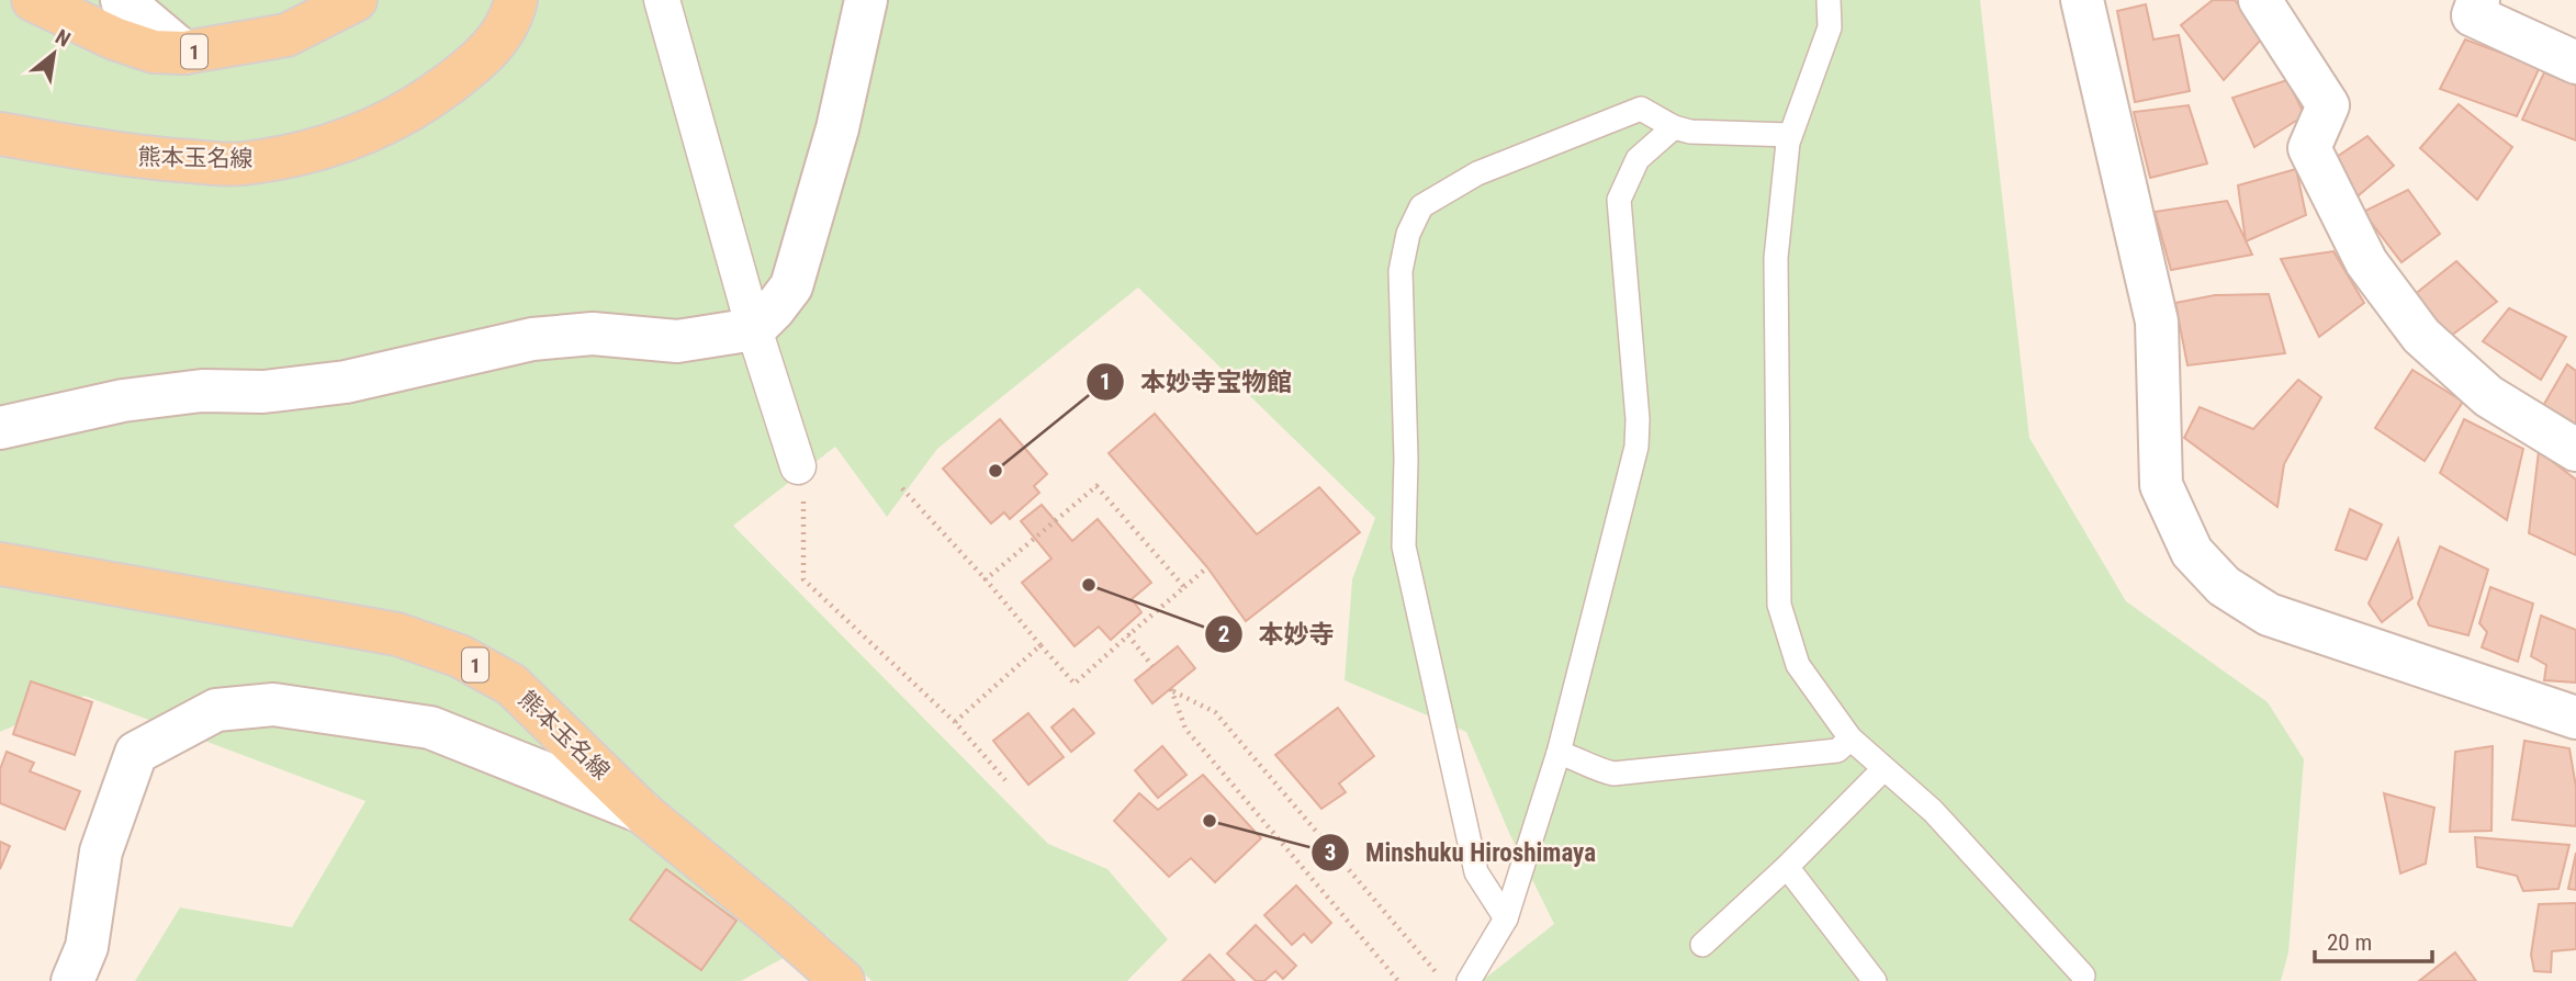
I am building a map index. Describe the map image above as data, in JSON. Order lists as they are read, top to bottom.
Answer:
{
  "streets": {
    "main road": ["1", "熊本玉名線"]
  },
  "places": ["本妙寺宝物館", "本妙寺", "Minshuku Hiroshimaya"],
  "scale_bar": "20 m",
  "north": "top right"
}
